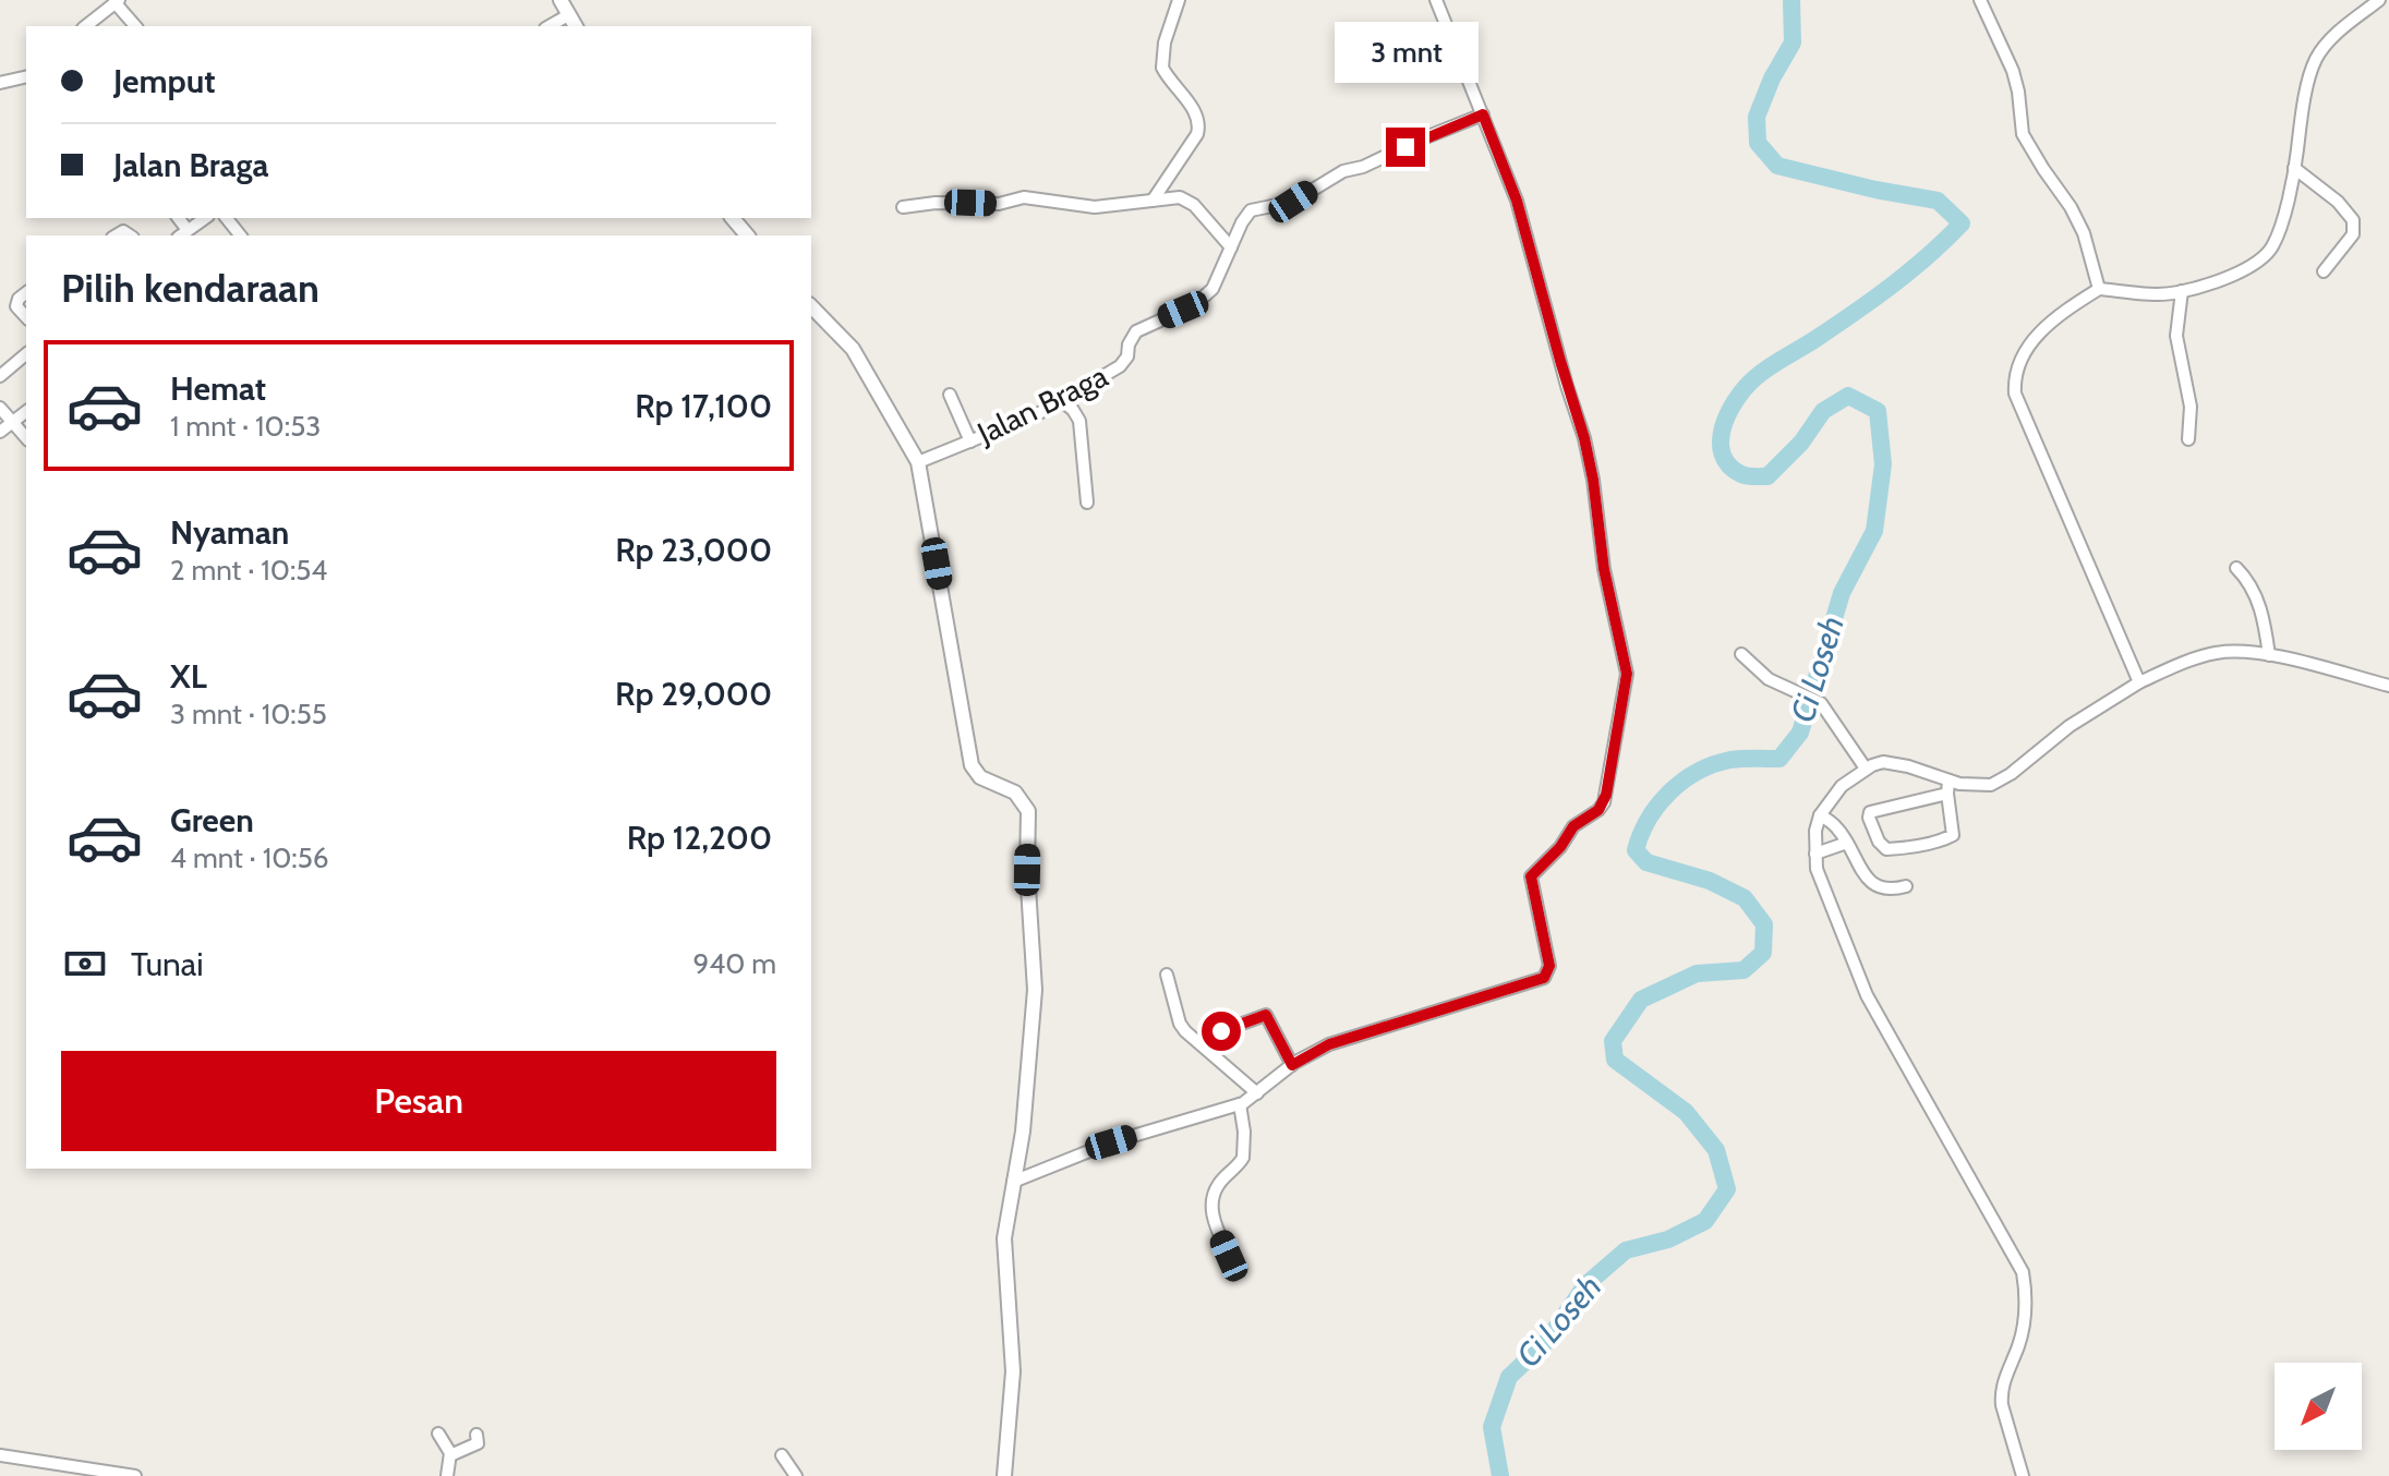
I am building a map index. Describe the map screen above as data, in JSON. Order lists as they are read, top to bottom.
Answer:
{
  "streets": {
    "street": ["Jalan Braga"]
  },
  "water": ["Ci Loseh"],
  "north": "bottom left",
  "page": {
    "bubble": "3 mnt",
    "banner": ["Jemput", "Jalan Braga"],
    "heading": "Pilih kendaraan",
    "list": [
      {
        "name": "Hemat",
        "note": "1 mnt · 10:53",
        "value": "Rp 17,100"
      },
      {
        "name": "Nyaman",
        "note": "2 mnt · 10:54",
        "value": "Rp 23,000"
      },
      {
        "name": "XL",
        "note": "3 mnt · 10:55",
        "value": "Rp 29,000"
      },
      {
        "name": "Green",
        "note": "4 mnt · 10:56",
        "value": "Rp 12,200"
      }
    ],
    "pay": ["Tunai", "940 m"],
    "buttons": "Pesan"
  }
}
